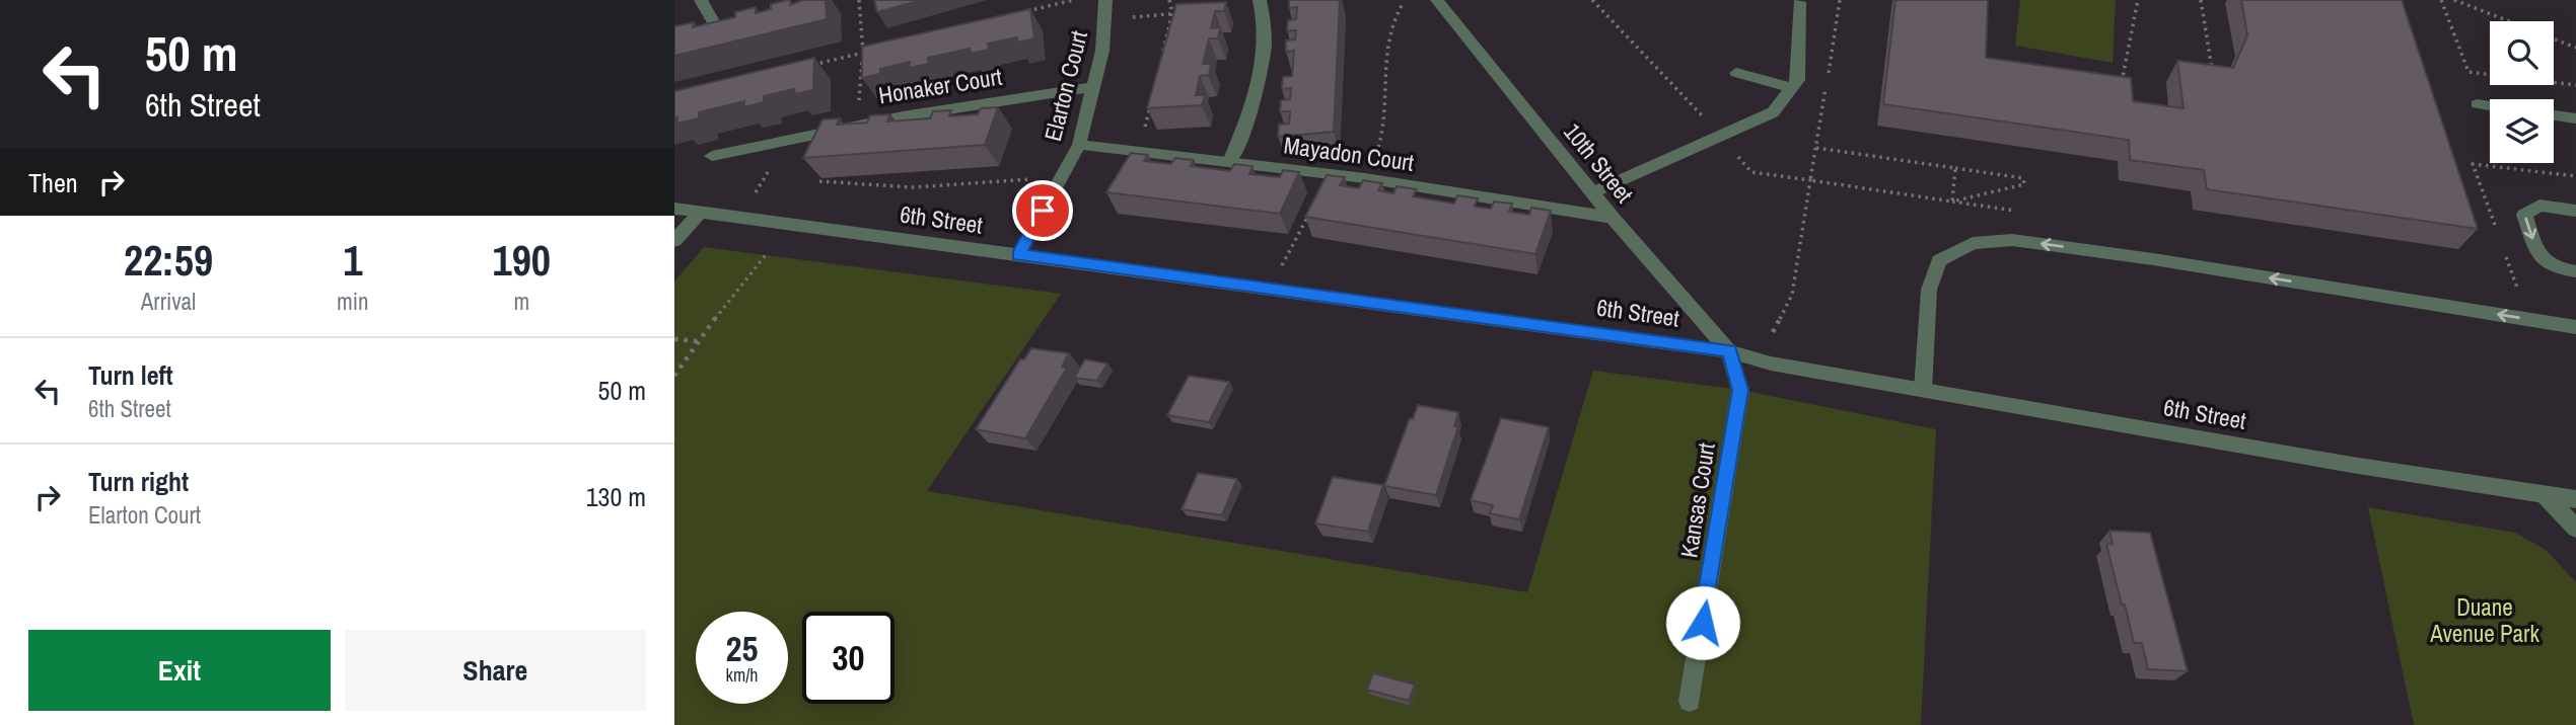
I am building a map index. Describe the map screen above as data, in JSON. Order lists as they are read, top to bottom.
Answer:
{
  "streets": {
    "street": [
      "Honaker Court",
      "Elarton Court",
      "Mayadon Court",
      "10th Street",
      "6th Street",
      "Kansas Court"
    ]
  },
  "crossings": [
    ["Honaker Court", "Elarton Court"],
    ["Elarton Court", "Mayadon Court"],
    ["Elarton Court", "6th Street"],
    ["Mayadon Court", "10th Street"],
    ["10th Street", "6th Street"],
    ["10th Street", "Kansas Court"],
    ["6th Street", "Kansas Court"]
  ],
  "parks": ["Duane Avenue Park"],
  "page": {
    "turn": ["50 m", "6th Street"],
    "then": "Then",
    "eta": [
      "22:59",
      "Arrival",
      "1",
      "min",
      "190",
      "m"
    ],
    "list": [
      {
        "name": "Turn left",
        "note": "6th Street",
        "value": "50 m"
      },
      {
        "name": "Turn right",
        "note": "Elarton Court",
        "value": "130 m"
      }
    ],
    "speed": "25 km/h",
    "limit": "30",
    "buttons": ["Exit", "Share"]
  }
}
